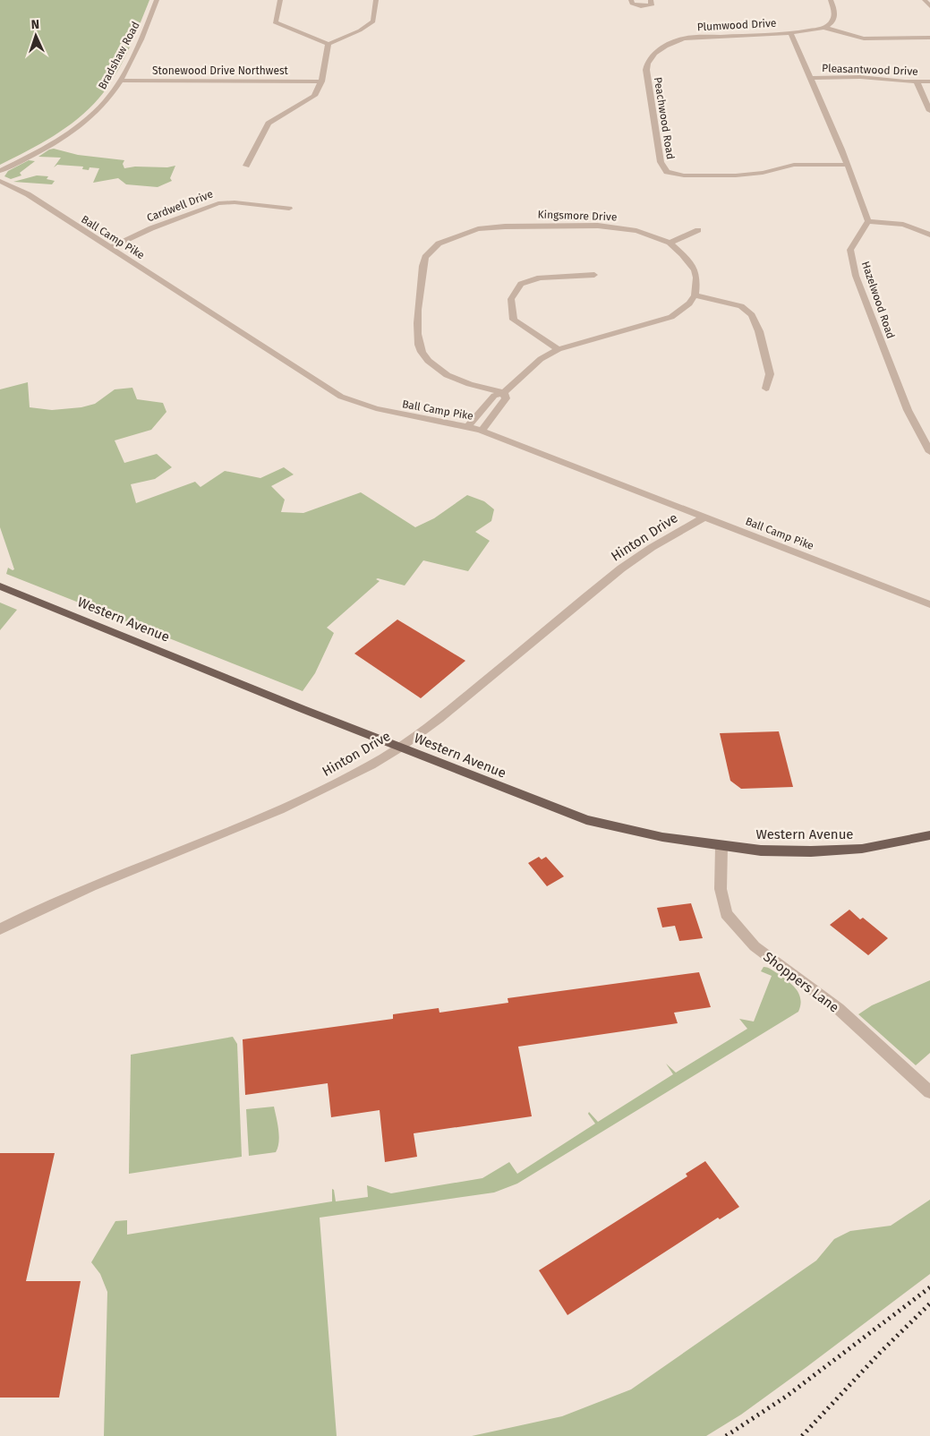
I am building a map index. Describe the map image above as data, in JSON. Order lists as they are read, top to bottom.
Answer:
{
  "streets": {
    "main road": ["Western Avenue"],
    "street": [
      "Plumwood Drive",
      "Bradshaw Road",
      "Pleasantwood Drive",
      "Stonewood Drive Northwest",
      "Peachwood Road",
      "Cardwell Drive",
      "Kingsmore Drive",
      "Ball Camp Pike",
      "Hazelwood Road",
      "Hinton Drive",
      "Shoppers Lane"
    ]
  },
  "crossings": [
    ["Plumwood Drive", "Peachwood Road"],
    ["Bradshaw Road", "Stonewood Drive Northwest"],
    ["Cardwell Drive", "Ball Camp Pike"],
    ["Ball Camp Pike", "Hinton Drive"],
    ["Hinton Drive", "Western Avenue"],
    ["Western Avenue", "Shoppers Lane"]
  ],
  "north": "top"
}
